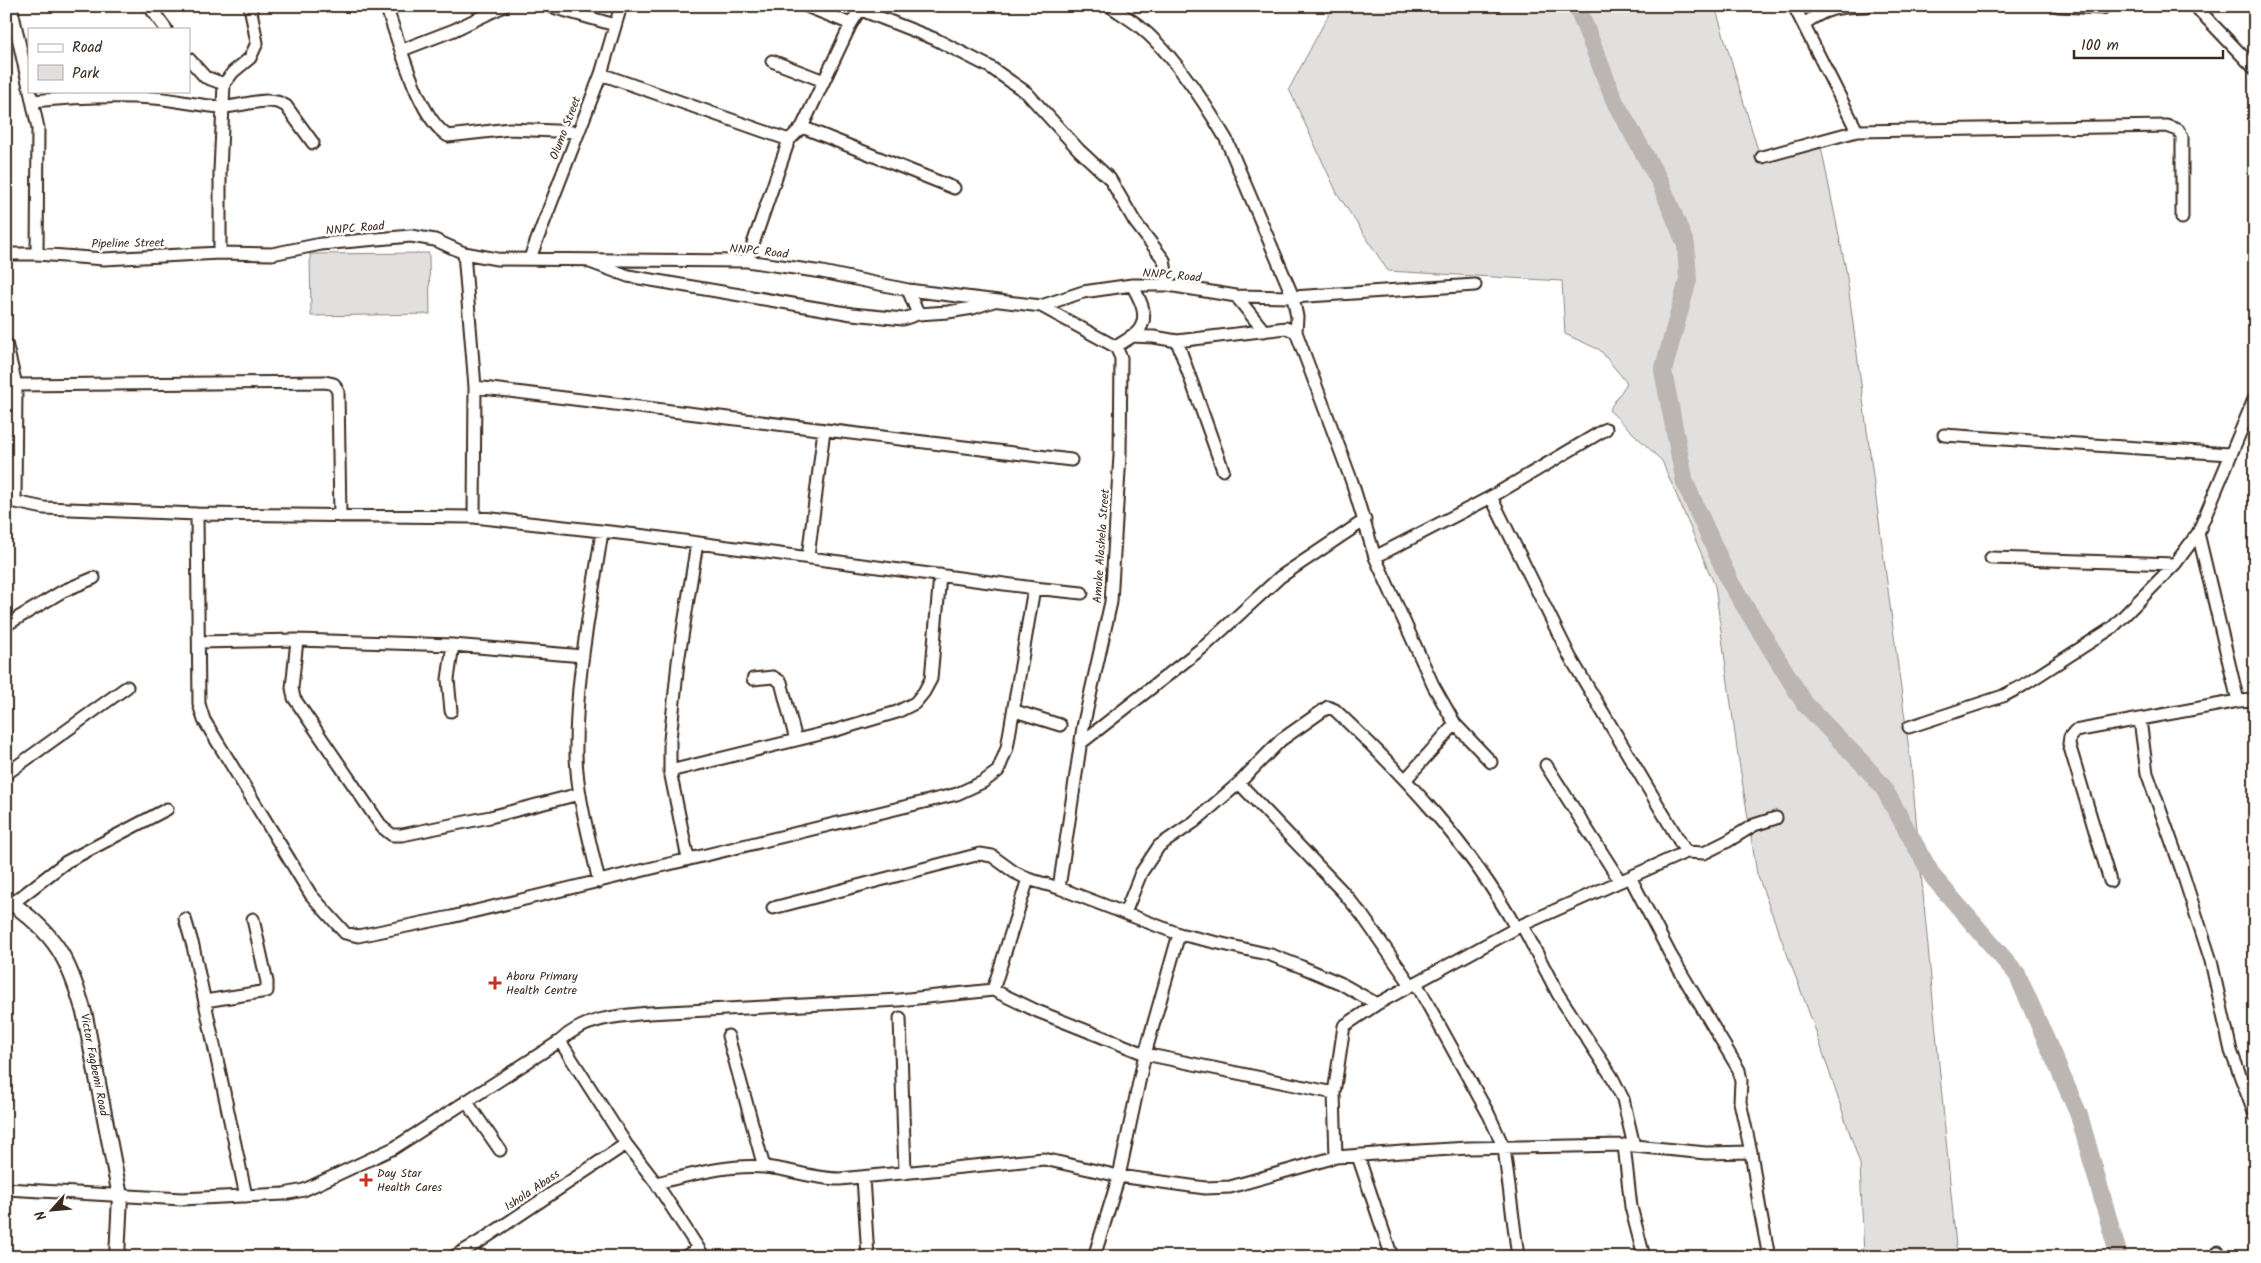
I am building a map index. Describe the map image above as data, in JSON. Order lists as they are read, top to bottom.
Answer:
{
  "streets": {
    "street": [
      "Olumo Street",
      "NNPC Road",
      "Pipeline Street",
      "Amoke Alashela Street",
      "Victor Fagbemi Road",
      "Ishola Abass"
    ]
  },
  "crossings": [
    ["Olumo Street", "NNPC Road"],
    ["NNPC Road", "Pipeline Street"]
  ],
  "places": {
    "health": ["Aboru Primary Health Centre", "Day Star Health Cares"]
  },
  "legend": ["Road", "Park"],
  "scale_bar": "100 m",
  "north": "bottom left"
}
